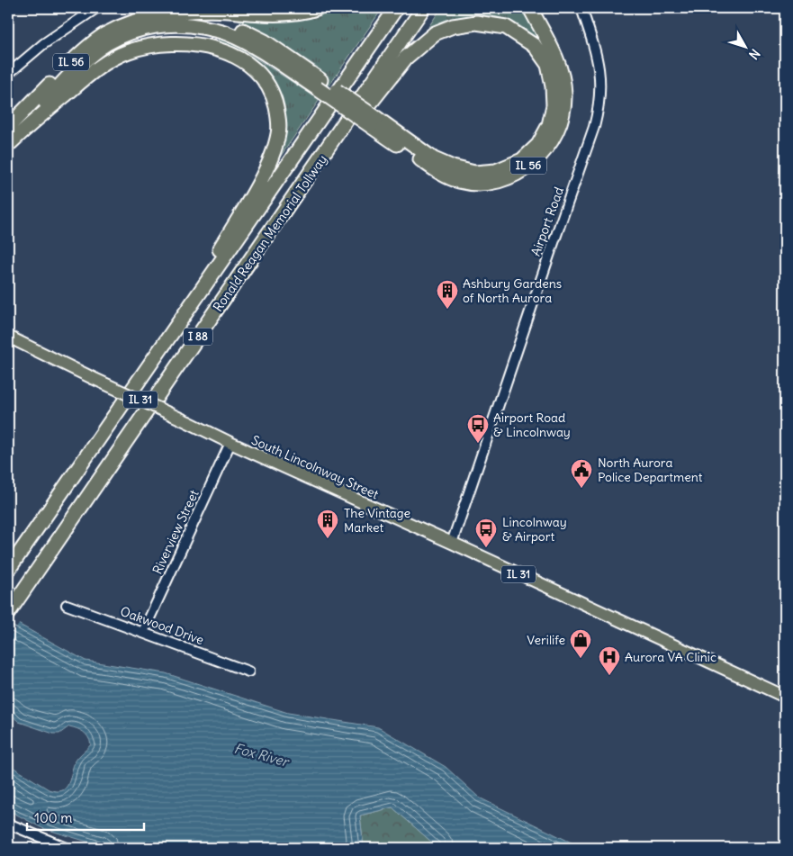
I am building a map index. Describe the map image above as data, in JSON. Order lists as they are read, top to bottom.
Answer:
{
  "streets": {
    "highway": ["IL 56", "Ronald Reagan Memorial Tollway", "I 88"],
    "main road": ["IL 31", "South Lincolnway Street"],
    "street": ["Airport Road", "Riverview Street", "Oakwood Drive"]
  },
  "crossings": [
    ["Airport Road", "South Lincolnway Street"],
    ["South Lincolnway Street", "Riverview Street"],
    ["Riverview Street", "Oakwood Drive"]
  ],
  "water": ["Fox River"],
  "places": {
    "building": ["Ashbury Gardens of North Aurora", "The Vintage Market"],
    "bus stop": ["Airport Road & Lincolnway", "Lincolnway & Airport"],
    "public building": ["North Aurora Police Department"],
    "shop": ["Verilife"],
    "hospital": ["Aurora VA Clinic"]
  },
  "scale_bar": "100 m",
  "north": "bottom right"
}
